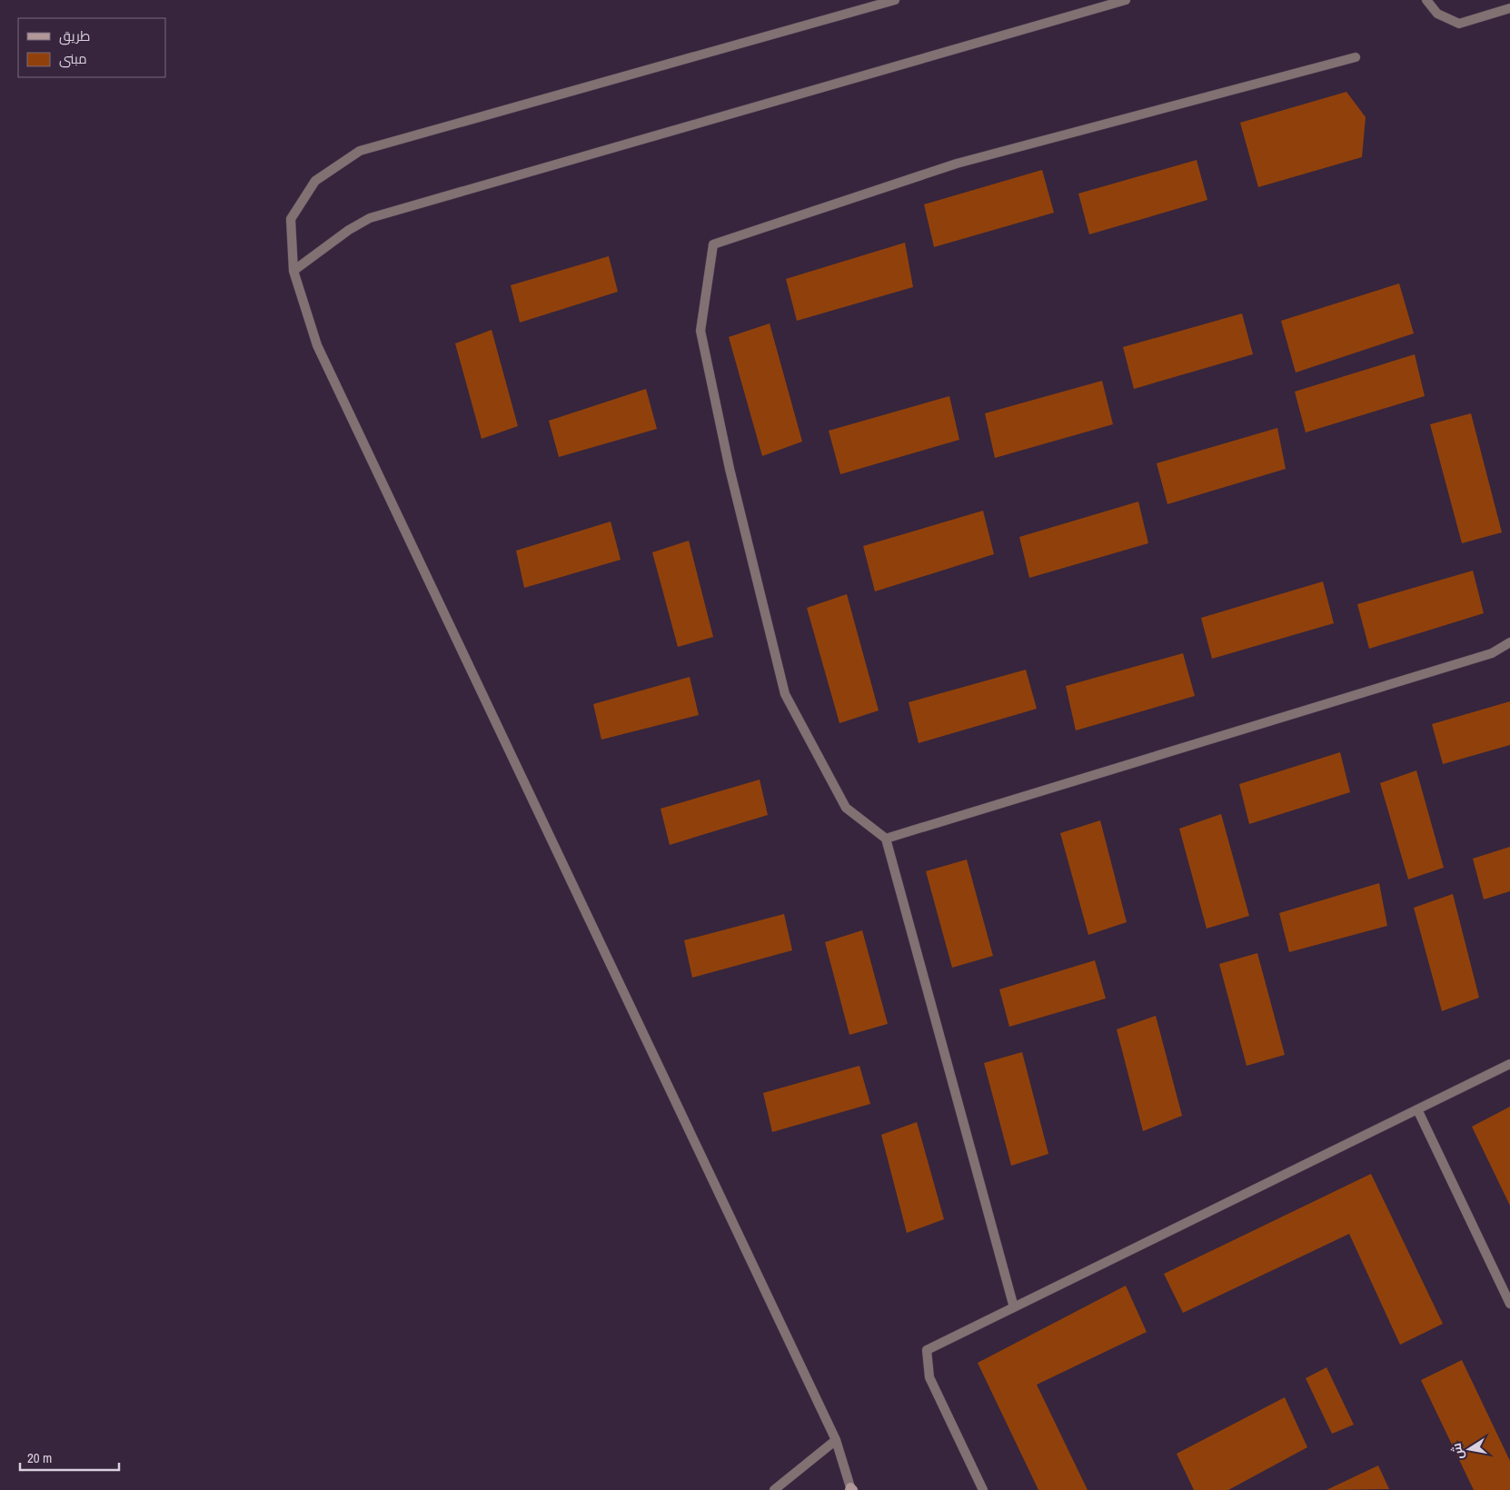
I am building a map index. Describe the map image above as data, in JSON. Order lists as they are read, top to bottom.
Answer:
{
  "legend": ["طريق", "مبنى"],
  "scale_bar": "20 m",
  "north": "left"
}
